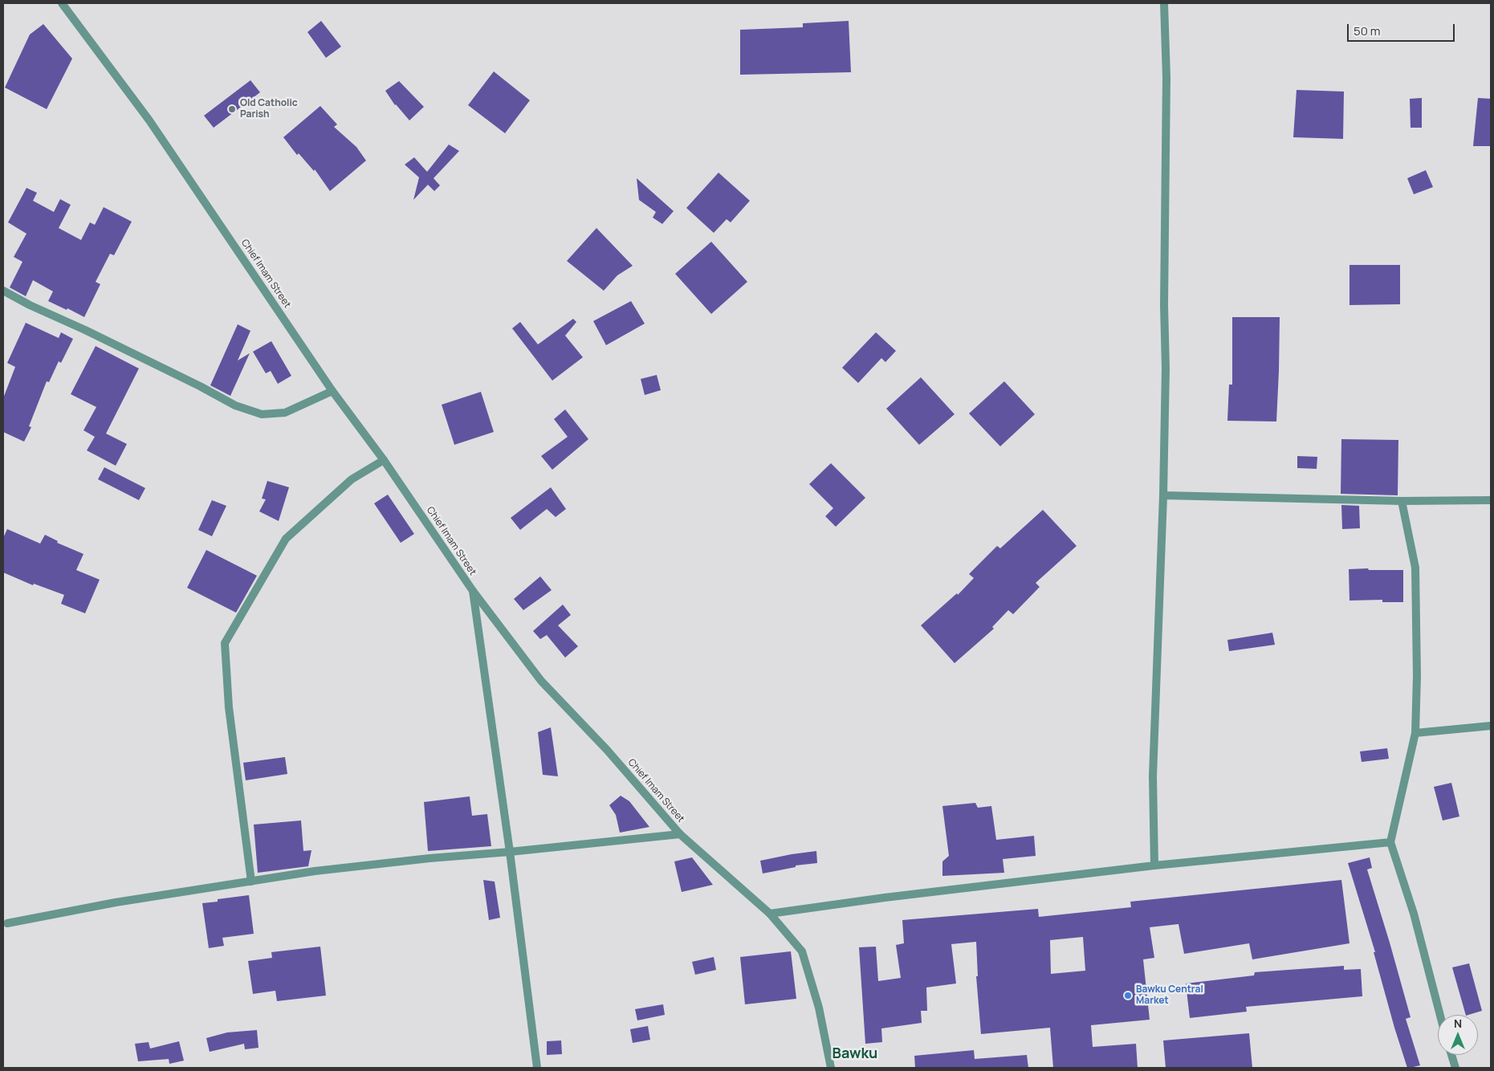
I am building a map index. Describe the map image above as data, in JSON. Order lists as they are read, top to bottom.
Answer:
{
  "streets": {
    "street": ["Chief Imam Street"]
  },
  "districts": ["Bawku"],
  "places": ["Old Catholic Parish", "Bawku Central Market"],
  "scale_bar": "50 m",
  "north": "top"
}
